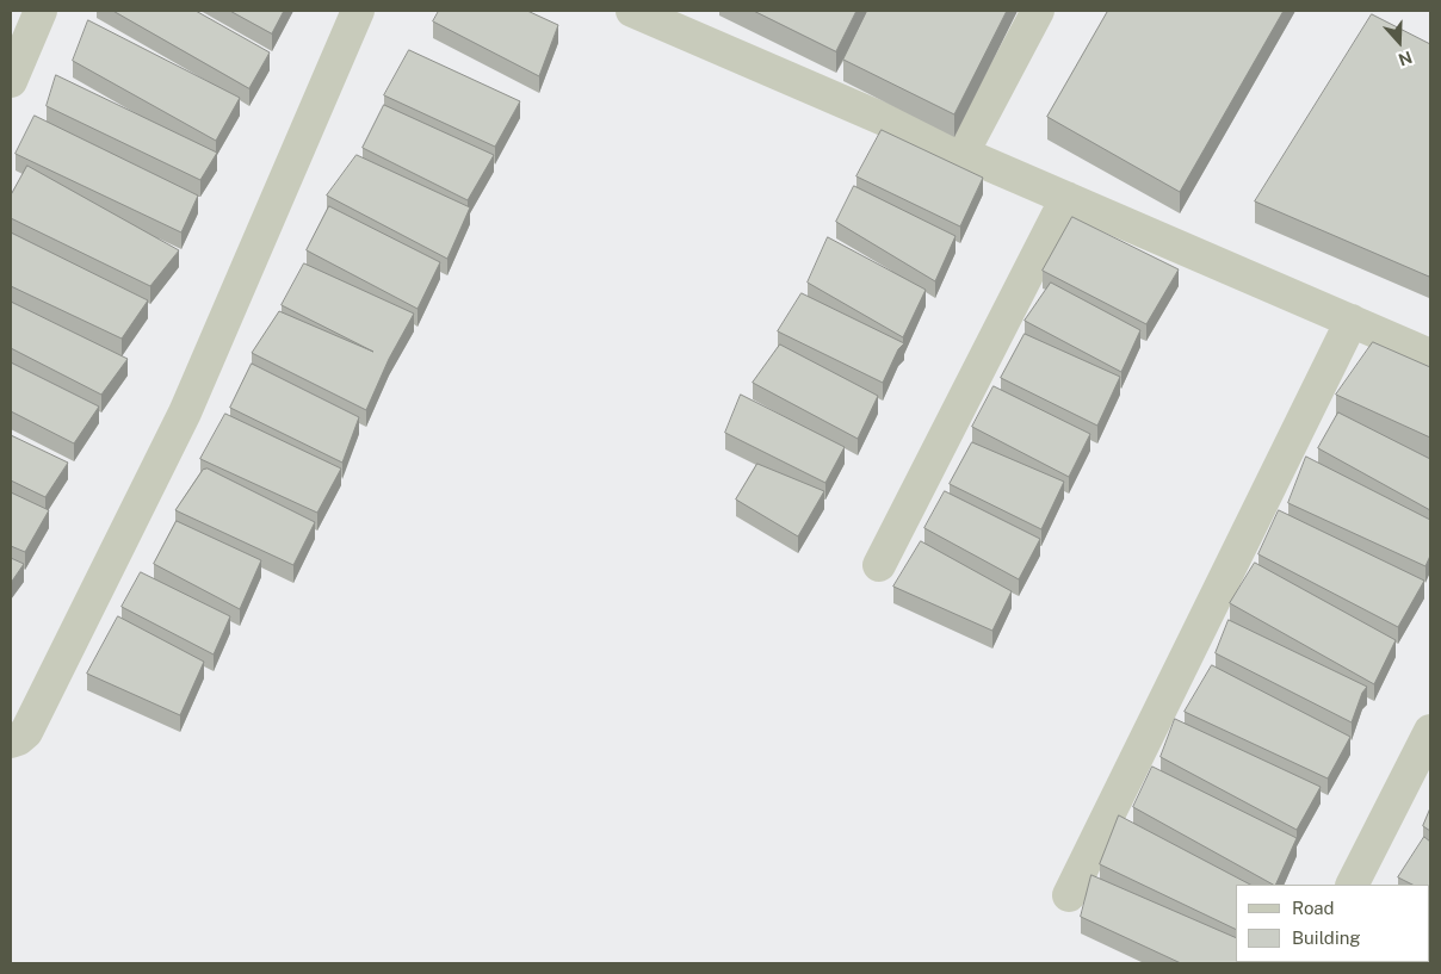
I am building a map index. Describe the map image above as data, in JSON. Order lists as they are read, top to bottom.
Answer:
{
  "legend": ["Road", "Building"],
  "north": "bottom"
}
